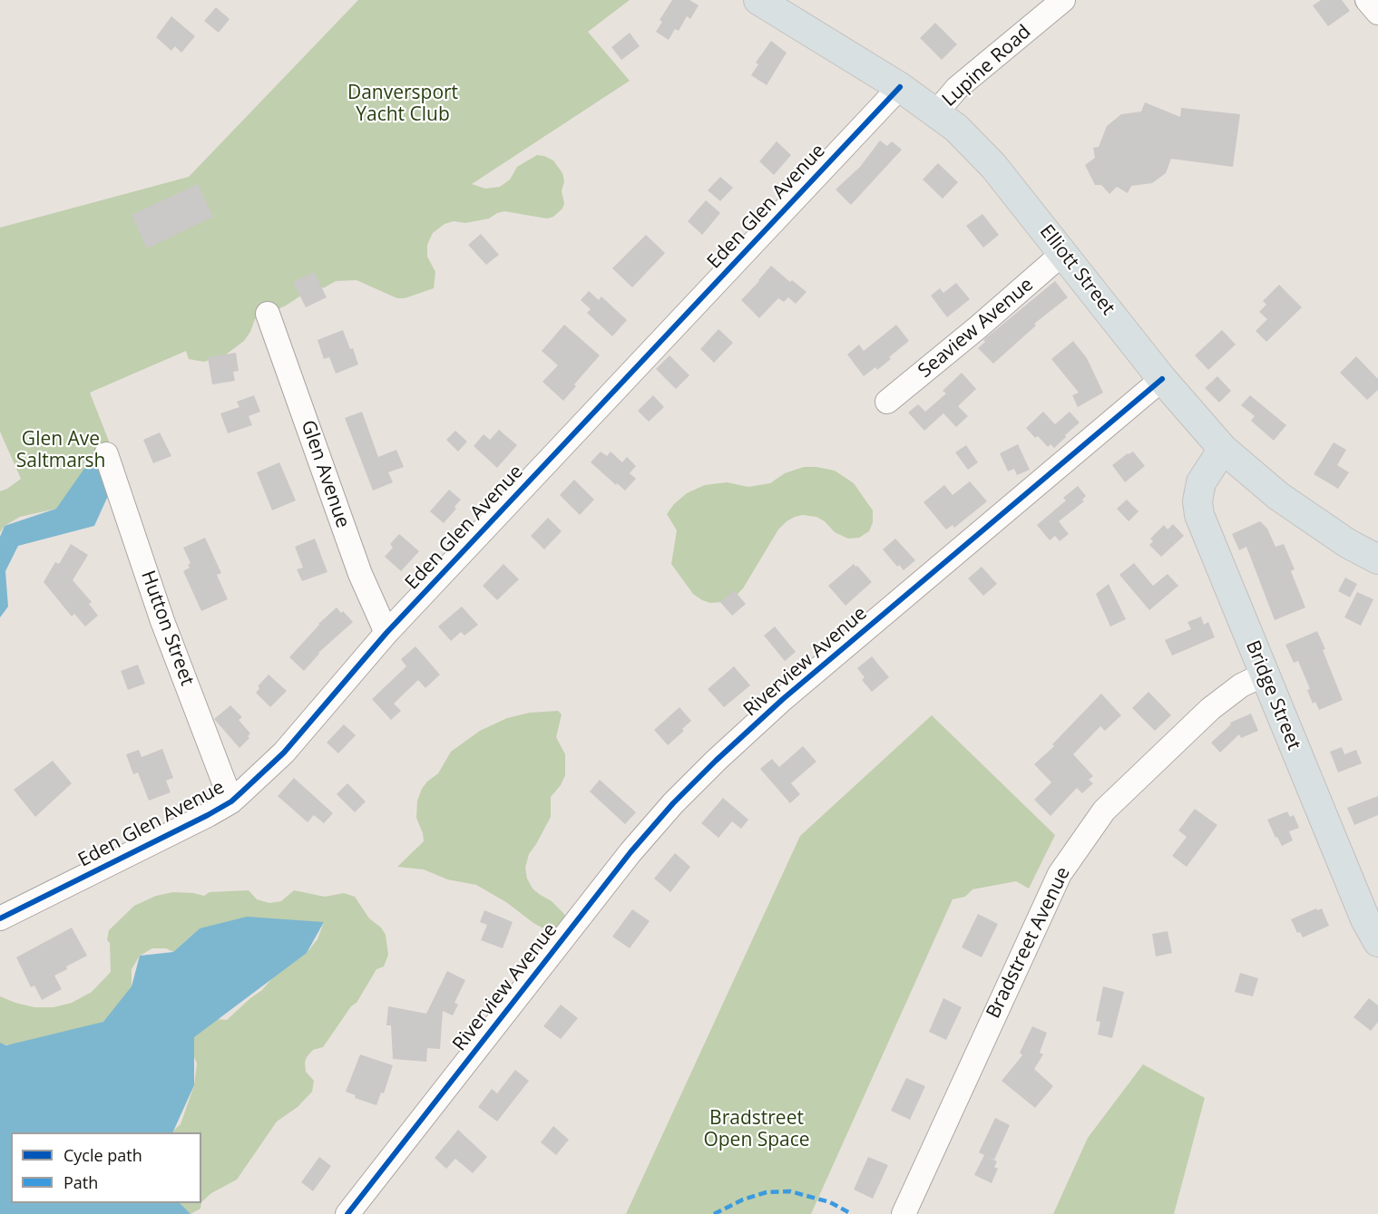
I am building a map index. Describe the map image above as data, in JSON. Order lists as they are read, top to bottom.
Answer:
{
  "streets": {
    "main road": ["Elliott Street", "Bridge Street"],
    "street": [
      "Lupine Road",
      "Eden Glen Avenue",
      "Seaview Avenue",
      "Glen Avenue",
      "Hutton Street",
      "Riverview Avenue",
      "Bradstreet Avenue"
    ]
  },
  "crossings": [
    ["Lupine Road", "Elliott Street"],
    ["Eden Glen Avenue", "Elliott Street"],
    ["Eden Glen Avenue", "Glen Avenue"],
    ["Eden Glen Avenue", "Hutton Street"],
    ["Elliott Street", "Seaview Avenue"],
    ["Elliott Street", "Riverview Avenue"],
    ["Elliott Street", "Bridge Street"],
    ["Bridge Street", "Bradstreet Avenue"]
  ],
  "parks": ["Danversport Yacht Club", "Glen Ave Saltmarsh", "Bradstreet Open Space"],
  "legend": ["Cycle path", "Path"]
}
